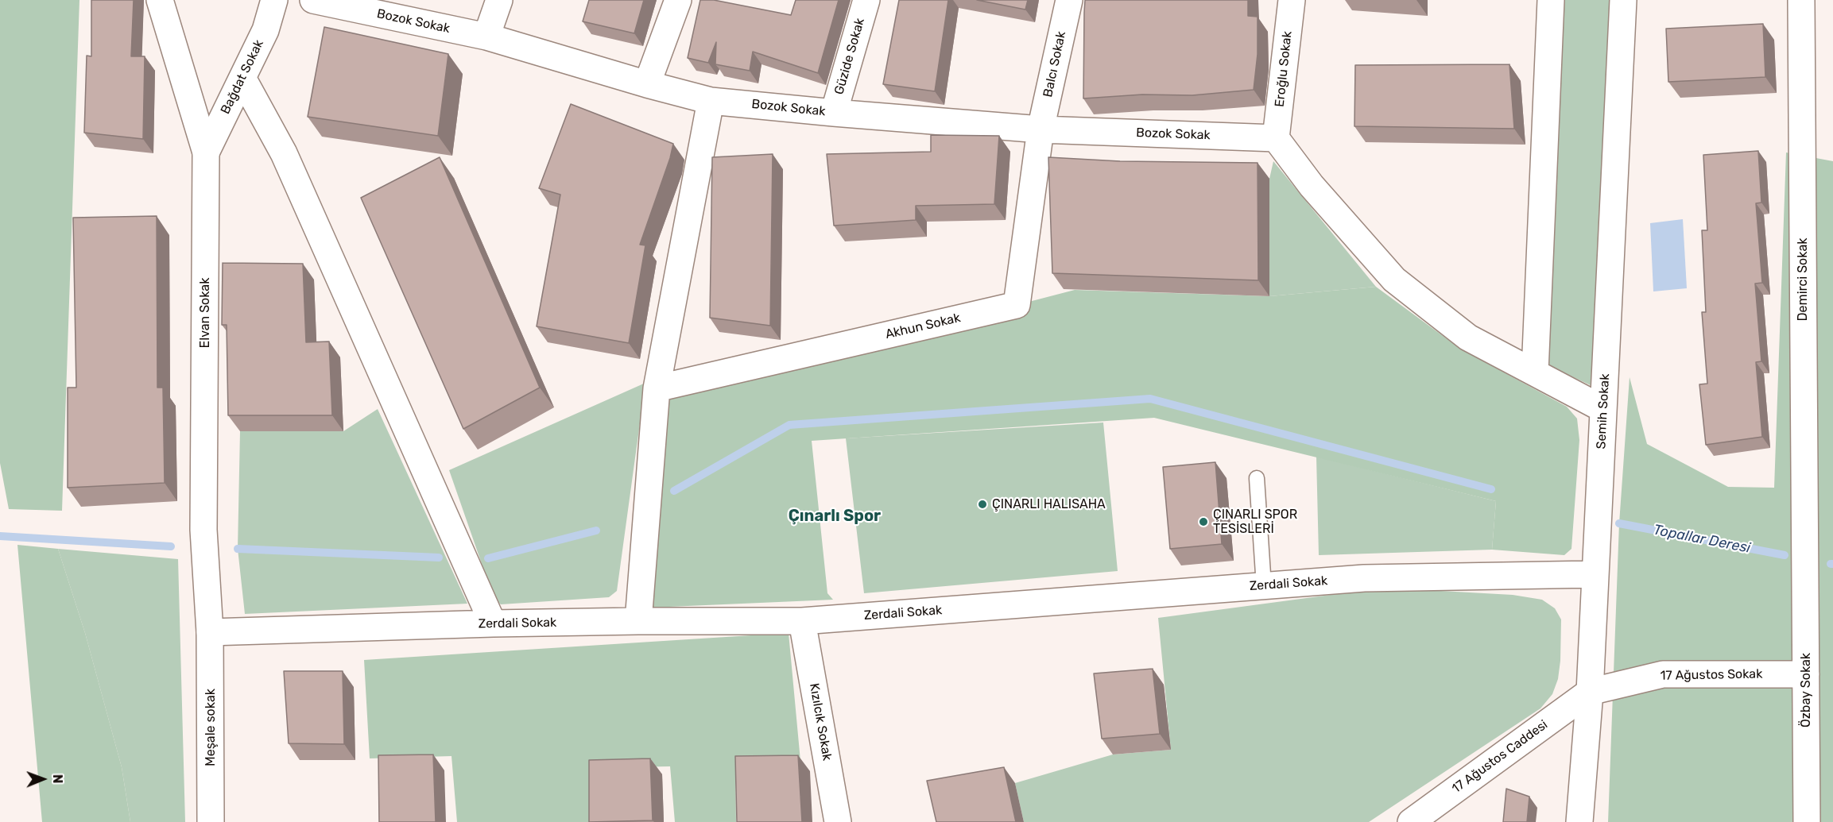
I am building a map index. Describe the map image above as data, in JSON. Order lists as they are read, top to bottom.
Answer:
{
  "streets": {
    "street": [
      "Bozok Sokak",
      "Güzide Sokak",
      "Balcı Sokak",
      "Eroğlu Sokak",
      "Bağdat Sokak",
      "Demirci Sokak",
      "Elvan Sokak",
      "Akhun Sokak",
      "Semih Sokak",
      "Zerdali Sokak",
      "17 Ağustos Sokak",
      "Özbay Sokak",
      "Kızılcık Sokak",
      "Meşale sokak",
      "17 Ağustos Caddesi"
    ]
  },
  "crossings": [
    ["Bozok Sokak", "Güzide Sokak"],
    ["Bozok Sokak", "Balcı Sokak"],
    ["Bozok Sokak", "Eroğlu Sokak"],
    ["Bozok Sokak", "Akhun Sokak"],
    ["Balcı Sokak", "Akhun Sokak"],
    ["Bağdat Sokak", "Elvan Sokak"],
    ["Demirci Sokak", "Özbay Sokak"],
    ["Elvan Sokak", "Zerdali Sokak"],
    ["Elvan Sokak", "Meşale sokak"],
    ["Semih Sokak", "Zerdali Sokak"],
    ["Semih Sokak", "17 Ağustos Sokak"],
    ["Semih Sokak", "17 Ağustos Caddesi"],
    ["Zerdali Sokak", "Kızılcık Sokak"],
    ["Zerdali Sokak", "Meşale sokak"],
    ["17 Ağustos Sokak", "Özbay Sokak"],
    ["17 Ağustos Sokak", "17 Ağustos Caddesi"]
  ],
  "districts": ["Çınarlı Spor"],
  "water": ["Topallar Deresi"],
  "places": ["ÇINARLI HALISAHA", "ÇINARLI SPOR TESİSLERİ"],
  "north": "right"
}
